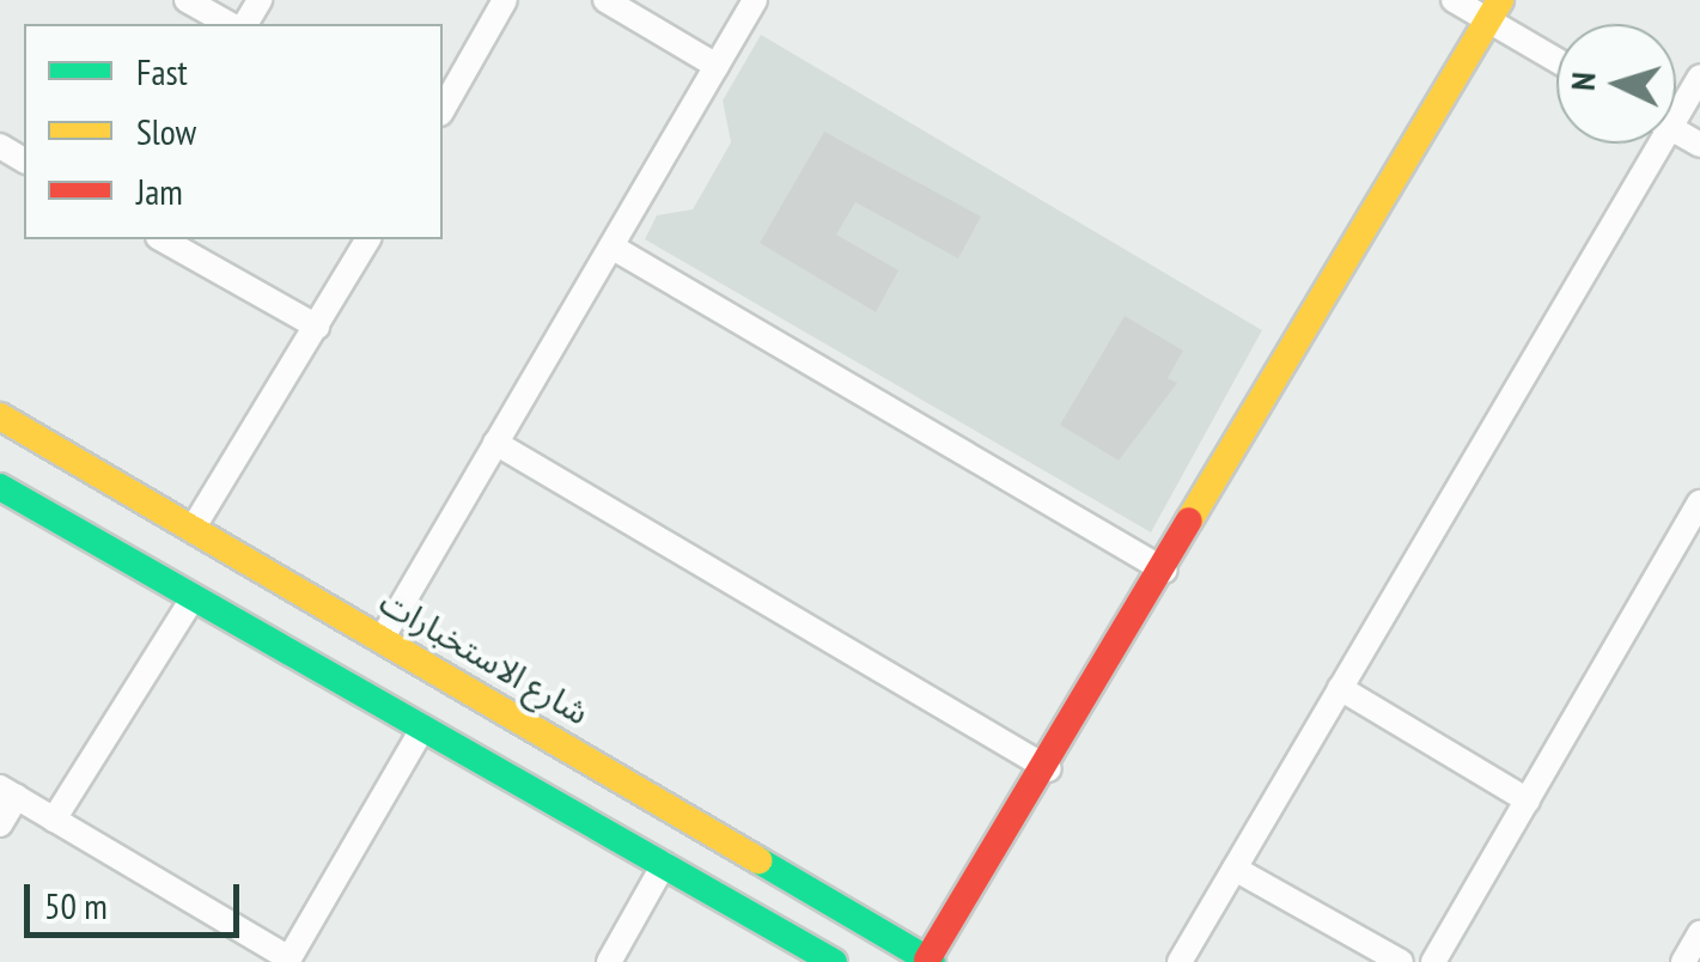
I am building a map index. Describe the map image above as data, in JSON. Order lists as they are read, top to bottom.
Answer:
{
  "streets": {
    "main road": ["شارع الاستخبارات"]
  },
  "legend": ["Fast", "Slow", "Jam"],
  "scale_bar": "50 m",
  "north": "left"
}
